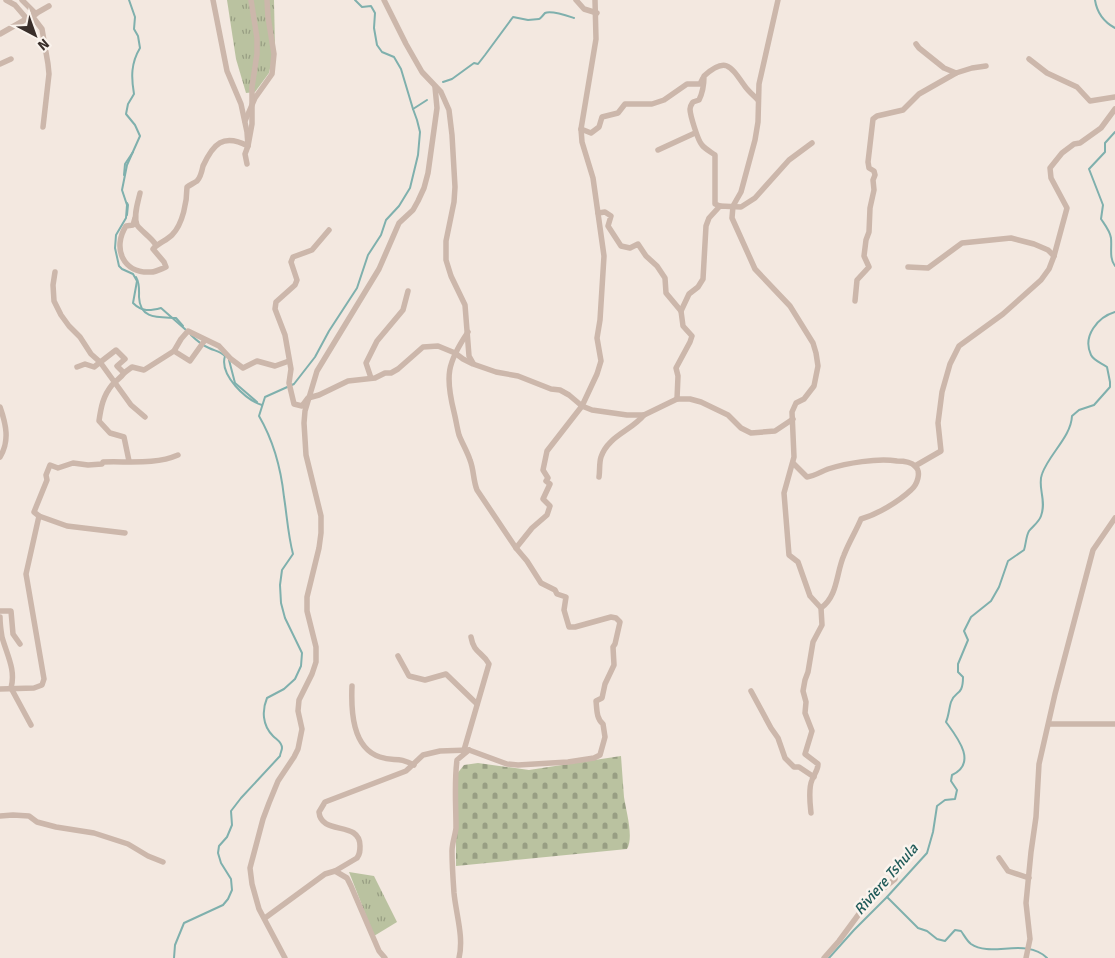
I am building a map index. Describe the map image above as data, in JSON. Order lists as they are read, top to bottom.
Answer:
{
  "water": ["Riviere Tshula"],
  "north": "bottom right"
}
